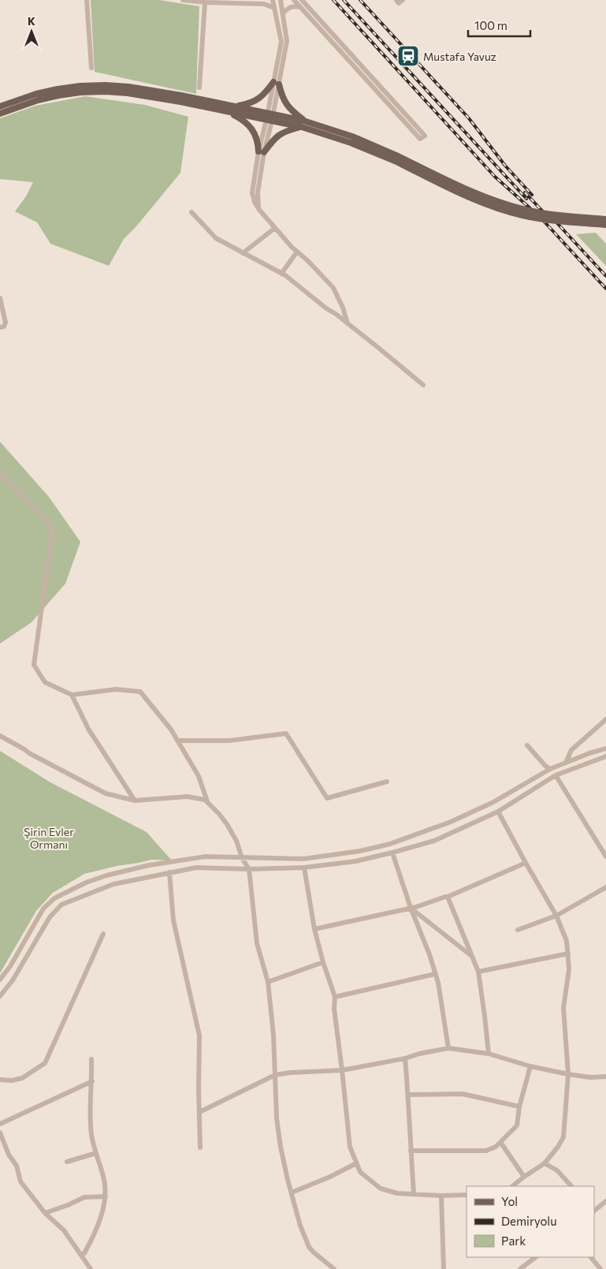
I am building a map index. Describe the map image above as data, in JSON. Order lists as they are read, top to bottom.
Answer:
{
  "parks": ["Şirin Evler Ormanı"],
  "places": {
    "station": ["Mustafa Yavuz"]
  },
  "legend": ["Yol", "Demiryolu", "Park"],
  "scale_bar": "100 m",
  "north": "top"
}
